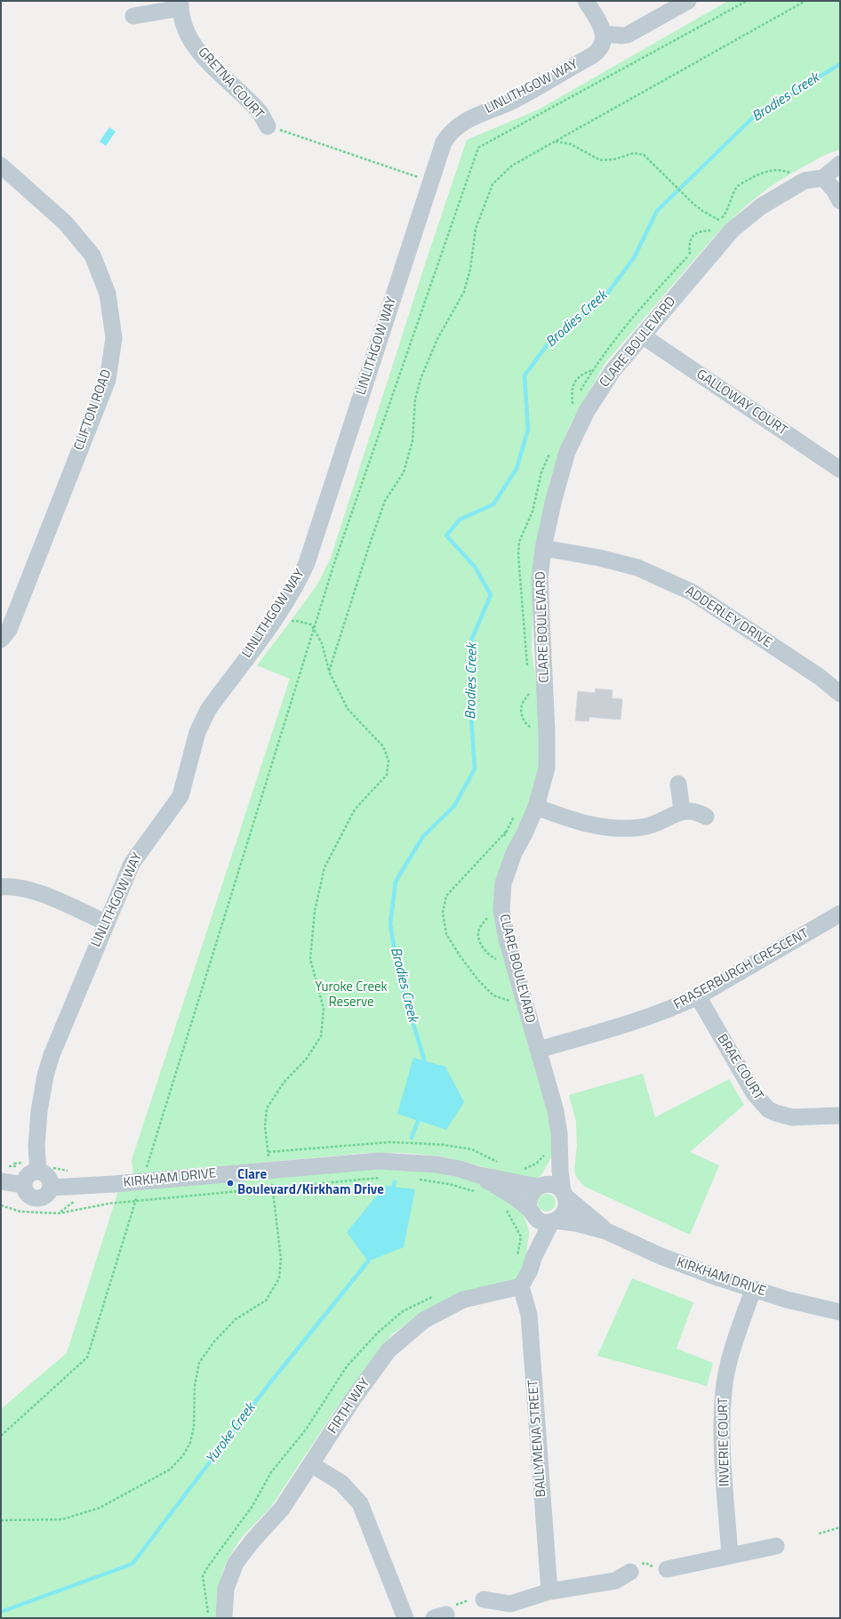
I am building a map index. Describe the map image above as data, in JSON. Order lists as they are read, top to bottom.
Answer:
{
  "streets": {
    "street": [
      "GRETNA COURT",
      "LINLITHGOW WAY",
      "CLARE BOULEVARD",
      "GALLOWAY COURT",
      "CLIFTON ROAD",
      "ADDERLEY DRIVE",
      "FRASERBURGH CRESCENT",
      "BRAE COURT",
      "KIRKHAM DRIVE",
      "FIRTH WAY",
      "BALLYMENA STREET",
      "INVERIE COURT"
    ]
  },
  "crossings": [
    ["LINLITHGOW WAY", "KIRKHAM DRIVE"],
    ["CLARE BOULEVARD", "GALLOWAY COURT"],
    ["CLARE BOULEVARD", "ADDERLEY DRIVE"],
    ["CLARE BOULEVARD", "FRASERBURGH CRESCENT"],
    ["CLARE BOULEVARD", "KIRKHAM DRIVE"],
    ["FRASERBURGH CRESCENT", "BRAE COURT"],
    ["KIRKHAM DRIVE", "INVERIE COURT"],
    ["FIRTH WAY", "BALLYMENA STREET"]
  ],
  "water": ["Brodies Creek", "Yuroke Creek"],
  "parks": ["Yuroke Creek Reserve"],
  "places": ["Clare Boulevard/Kirkham Drive"]
}
